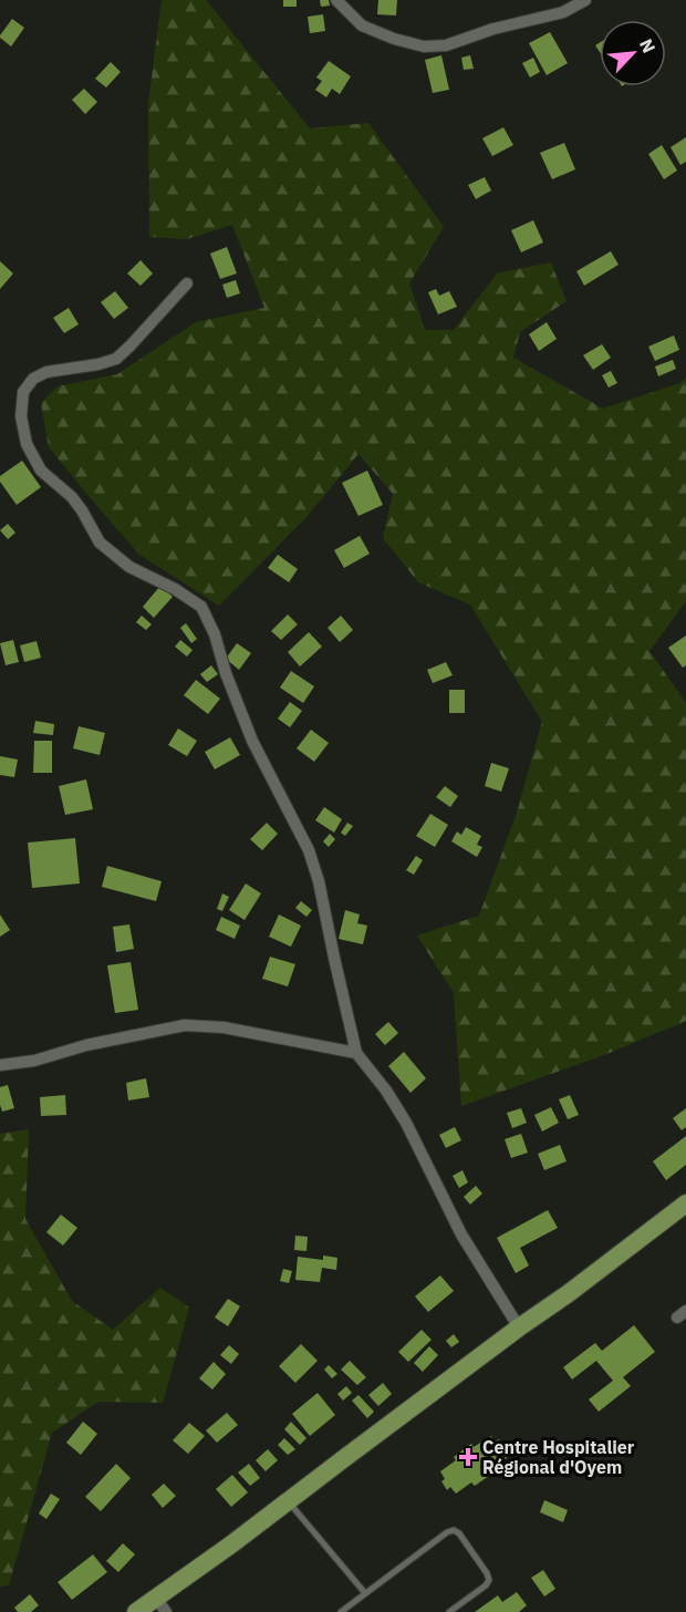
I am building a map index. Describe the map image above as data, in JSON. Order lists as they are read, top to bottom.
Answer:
{
  "places": {
    "health": ["Centre Hospitalier Régional d'Oyem"]
  },
  "north": "top right"
}
